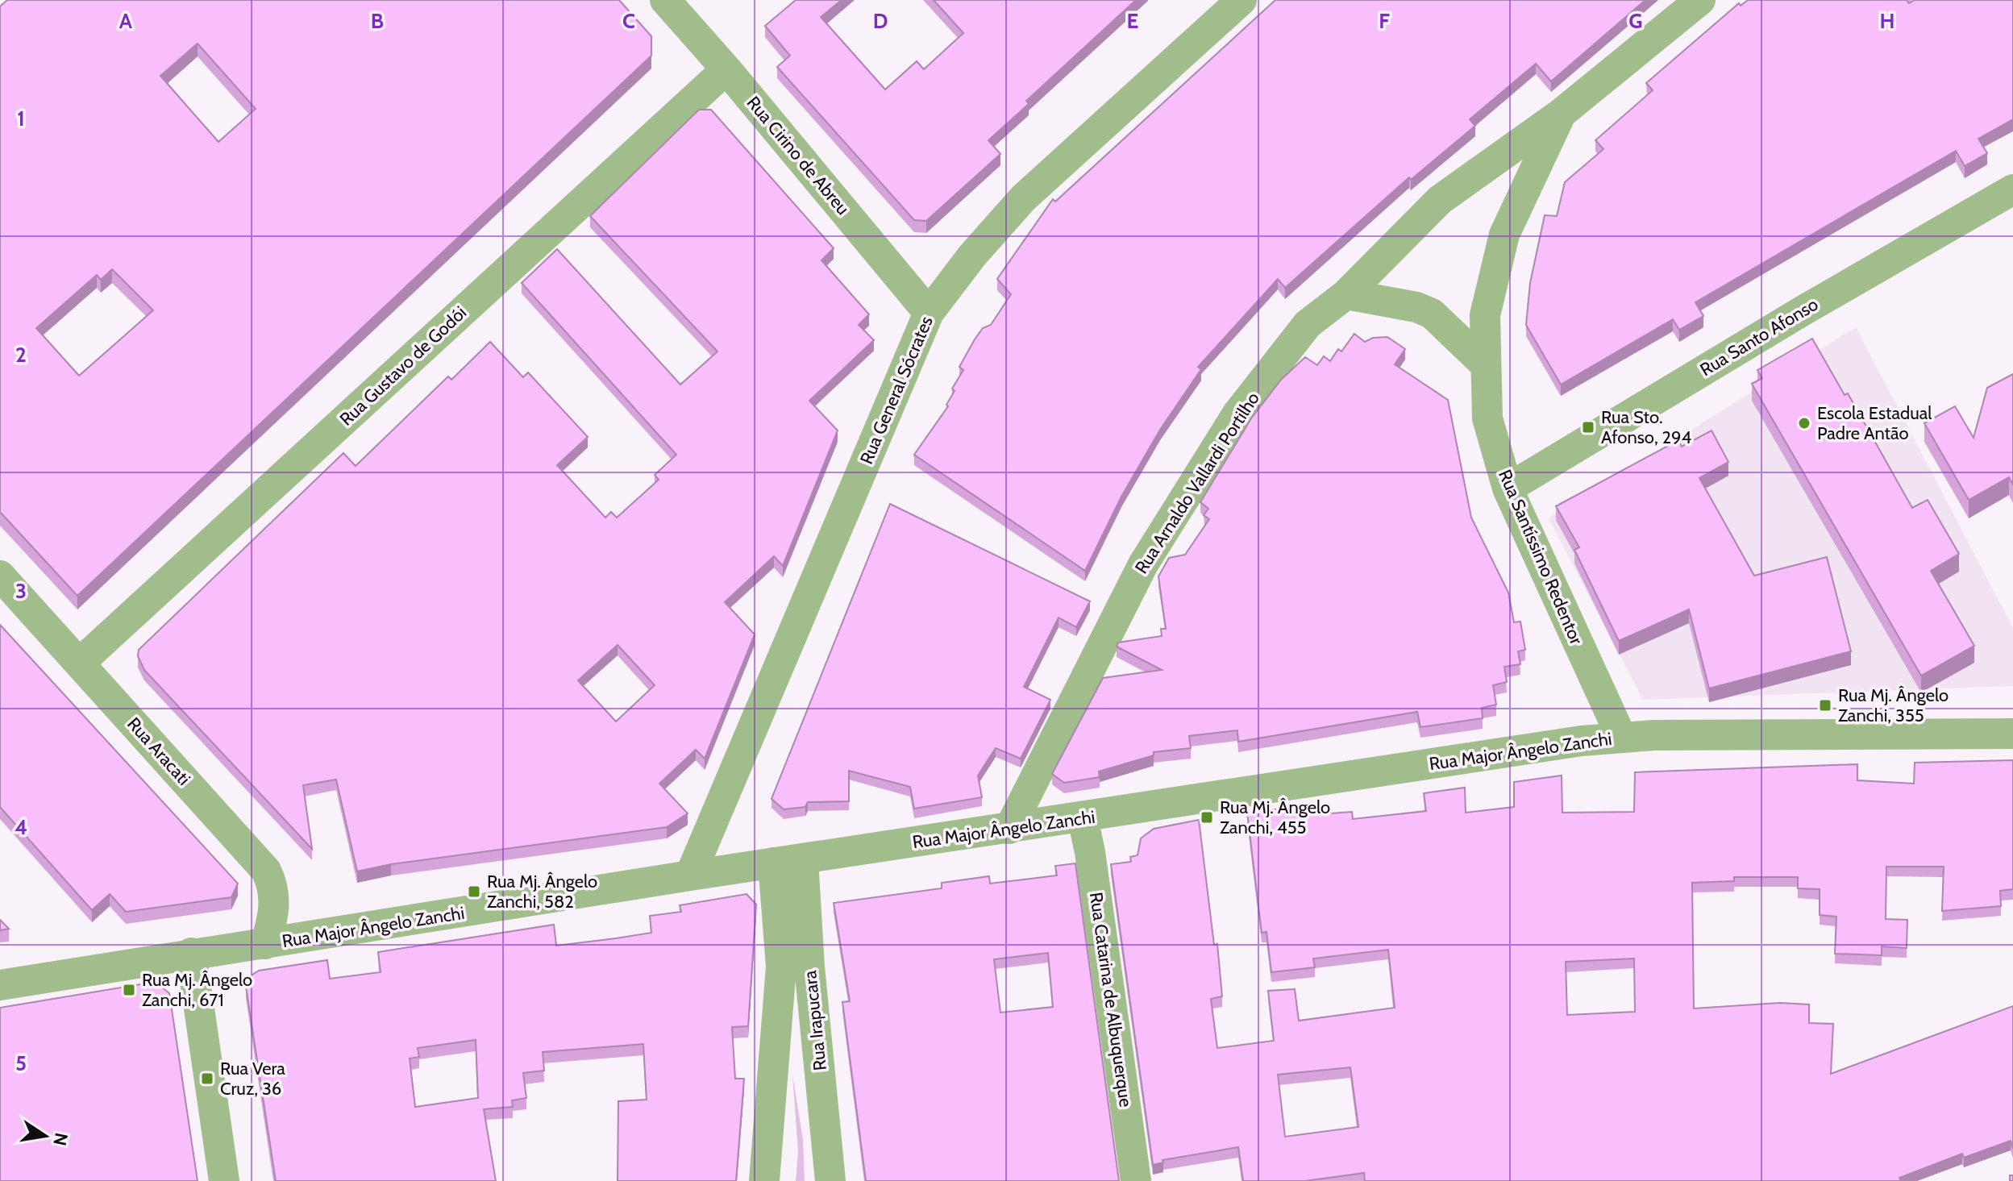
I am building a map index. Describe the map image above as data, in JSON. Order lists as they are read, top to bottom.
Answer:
{
  "streets": {
    "street": [
      "Rua Cirino de Abreu",
      "Rua Santo Afonso",
      "Rua Gustavo de Godói",
      "Rua General Sócrates",
      "Rua Arnaldo Vallardi Portilho",
      "Rua Santíssimo Redentor",
      "Rua Aracati",
      "Rua Major Ângelo Zanchi",
      "Rua Catarina de Albuquerque",
      "Rua Irapucara"
    ]
  },
  "crossings": [
    ["Rua Cirino de Abreu", "Rua Gustavo de Godói"],
    ["Rua Cirino de Abreu", "Rua General Sócrates"],
    ["Rua Santo Afonso", "Rua Santíssimo Redentor"],
    ["Rua Gustavo de Godói", "Rua Aracati"],
    ["Rua General Sócrates", "Rua Major Ângelo Zanchi"],
    ["Rua Arnaldo Vallardi Portilho", "Rua Santíssimo Redentor"],
    ["Rua Arnaldo Vallardi Portilho", "Rua Major Ângelo Zanchi"],
    ["Rua Santíssimo Redentor", "Rua Major Ângelo Zanchi"],
    ["Rua Aracati", "Rua Major Ângelo Zanchi"],
    ["Rua Major Ângelo Zanchi", "Rua Catarina de Albuquerque"],
    ["Rua Major Ângelo Zanchi", "Rua Irapucara"]
  ],
  "places": {
    "other": ["Escola Estadual Padre Antão"],
    "transit": [
      "Rua Sto. Afonso, 294",
      "Rua Mj. Ângelo Zanchi, 355",
      "Rua Mj. Ângelo Zanchi, 455",
      "Rua Mj. Ângelo Zanchi, 582",
      "Rua Mj. Ângelo Zanchi, 671",
      "Rua Vera Cruz, 36"
    ]
  },
  "north": "right",
  "grid": {
    "columns": [
      "A",
      "B",
      "C",
      "D",
      "E",
      "F",
      "G",
      "H"
    ],
    "rows": [
      "1",
      "2",
      "3",
      "4",
      "5"
    ]
  }
}
